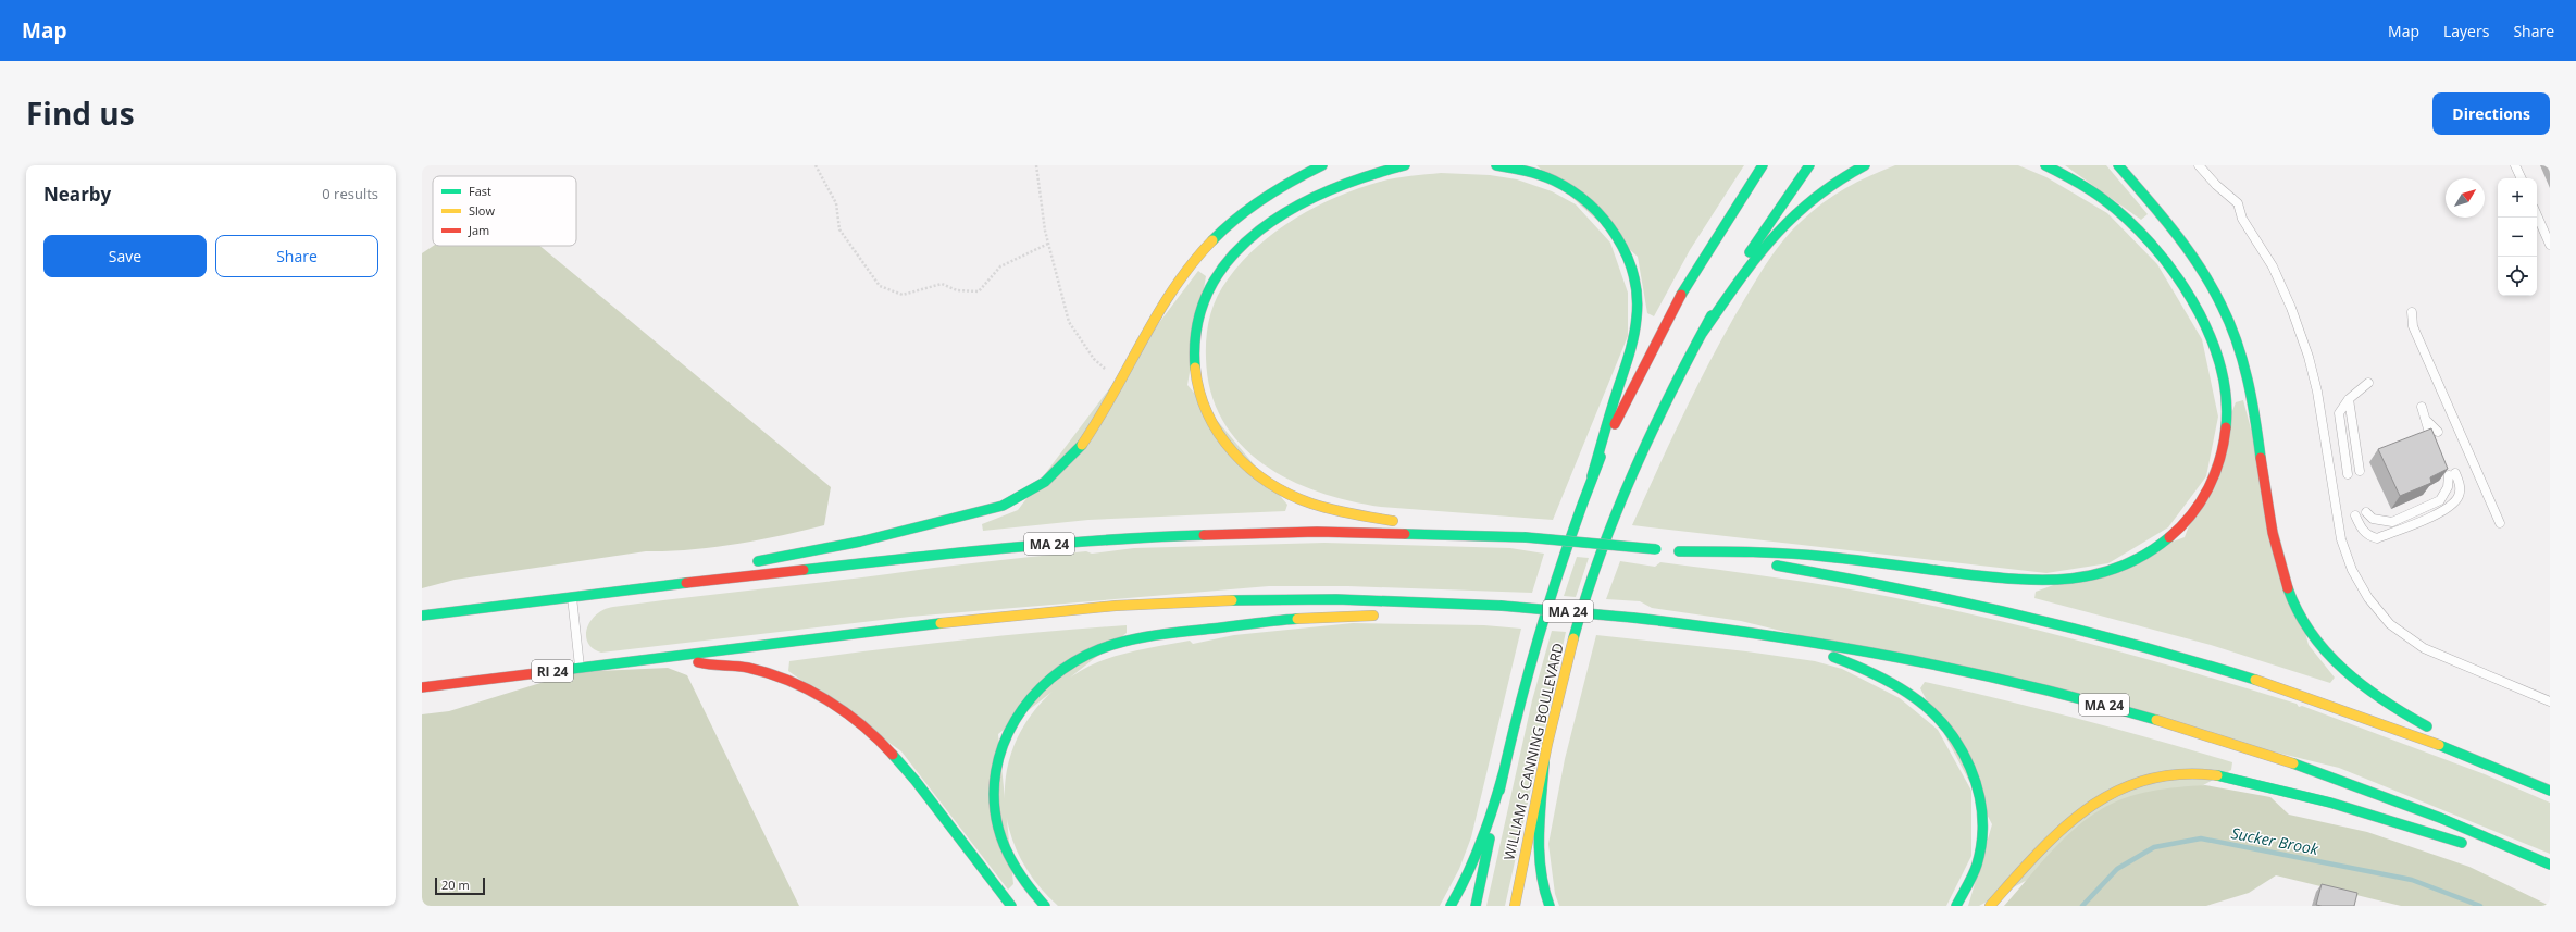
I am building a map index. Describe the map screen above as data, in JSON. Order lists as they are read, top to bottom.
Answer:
{
  "streets": {
    "main road": ["MA 24", "RI 24", "WILLIAM S CANNING BOULEVARD"]
  },
  "crossings": [
    ["MA 24", "RI 24"]
  ],
  "water": ["Sucker Brook"],
  "legend": ["Fast", "Slow", "Jam"],
  "scale_bar": "20 m",
  "north": "top right",
  "page": {
    "header": "Map",
    "nav": ["Map", "Layers", "Share"],
    "title": "Find us",
    "buttons": [
      "Directions",
      ["Save", "Share"]
    ],
    "heading": ["Nearby", "0 results"],
    "map_buttons": ["+", "−"],
    "scale": "20 m"
  }
}
